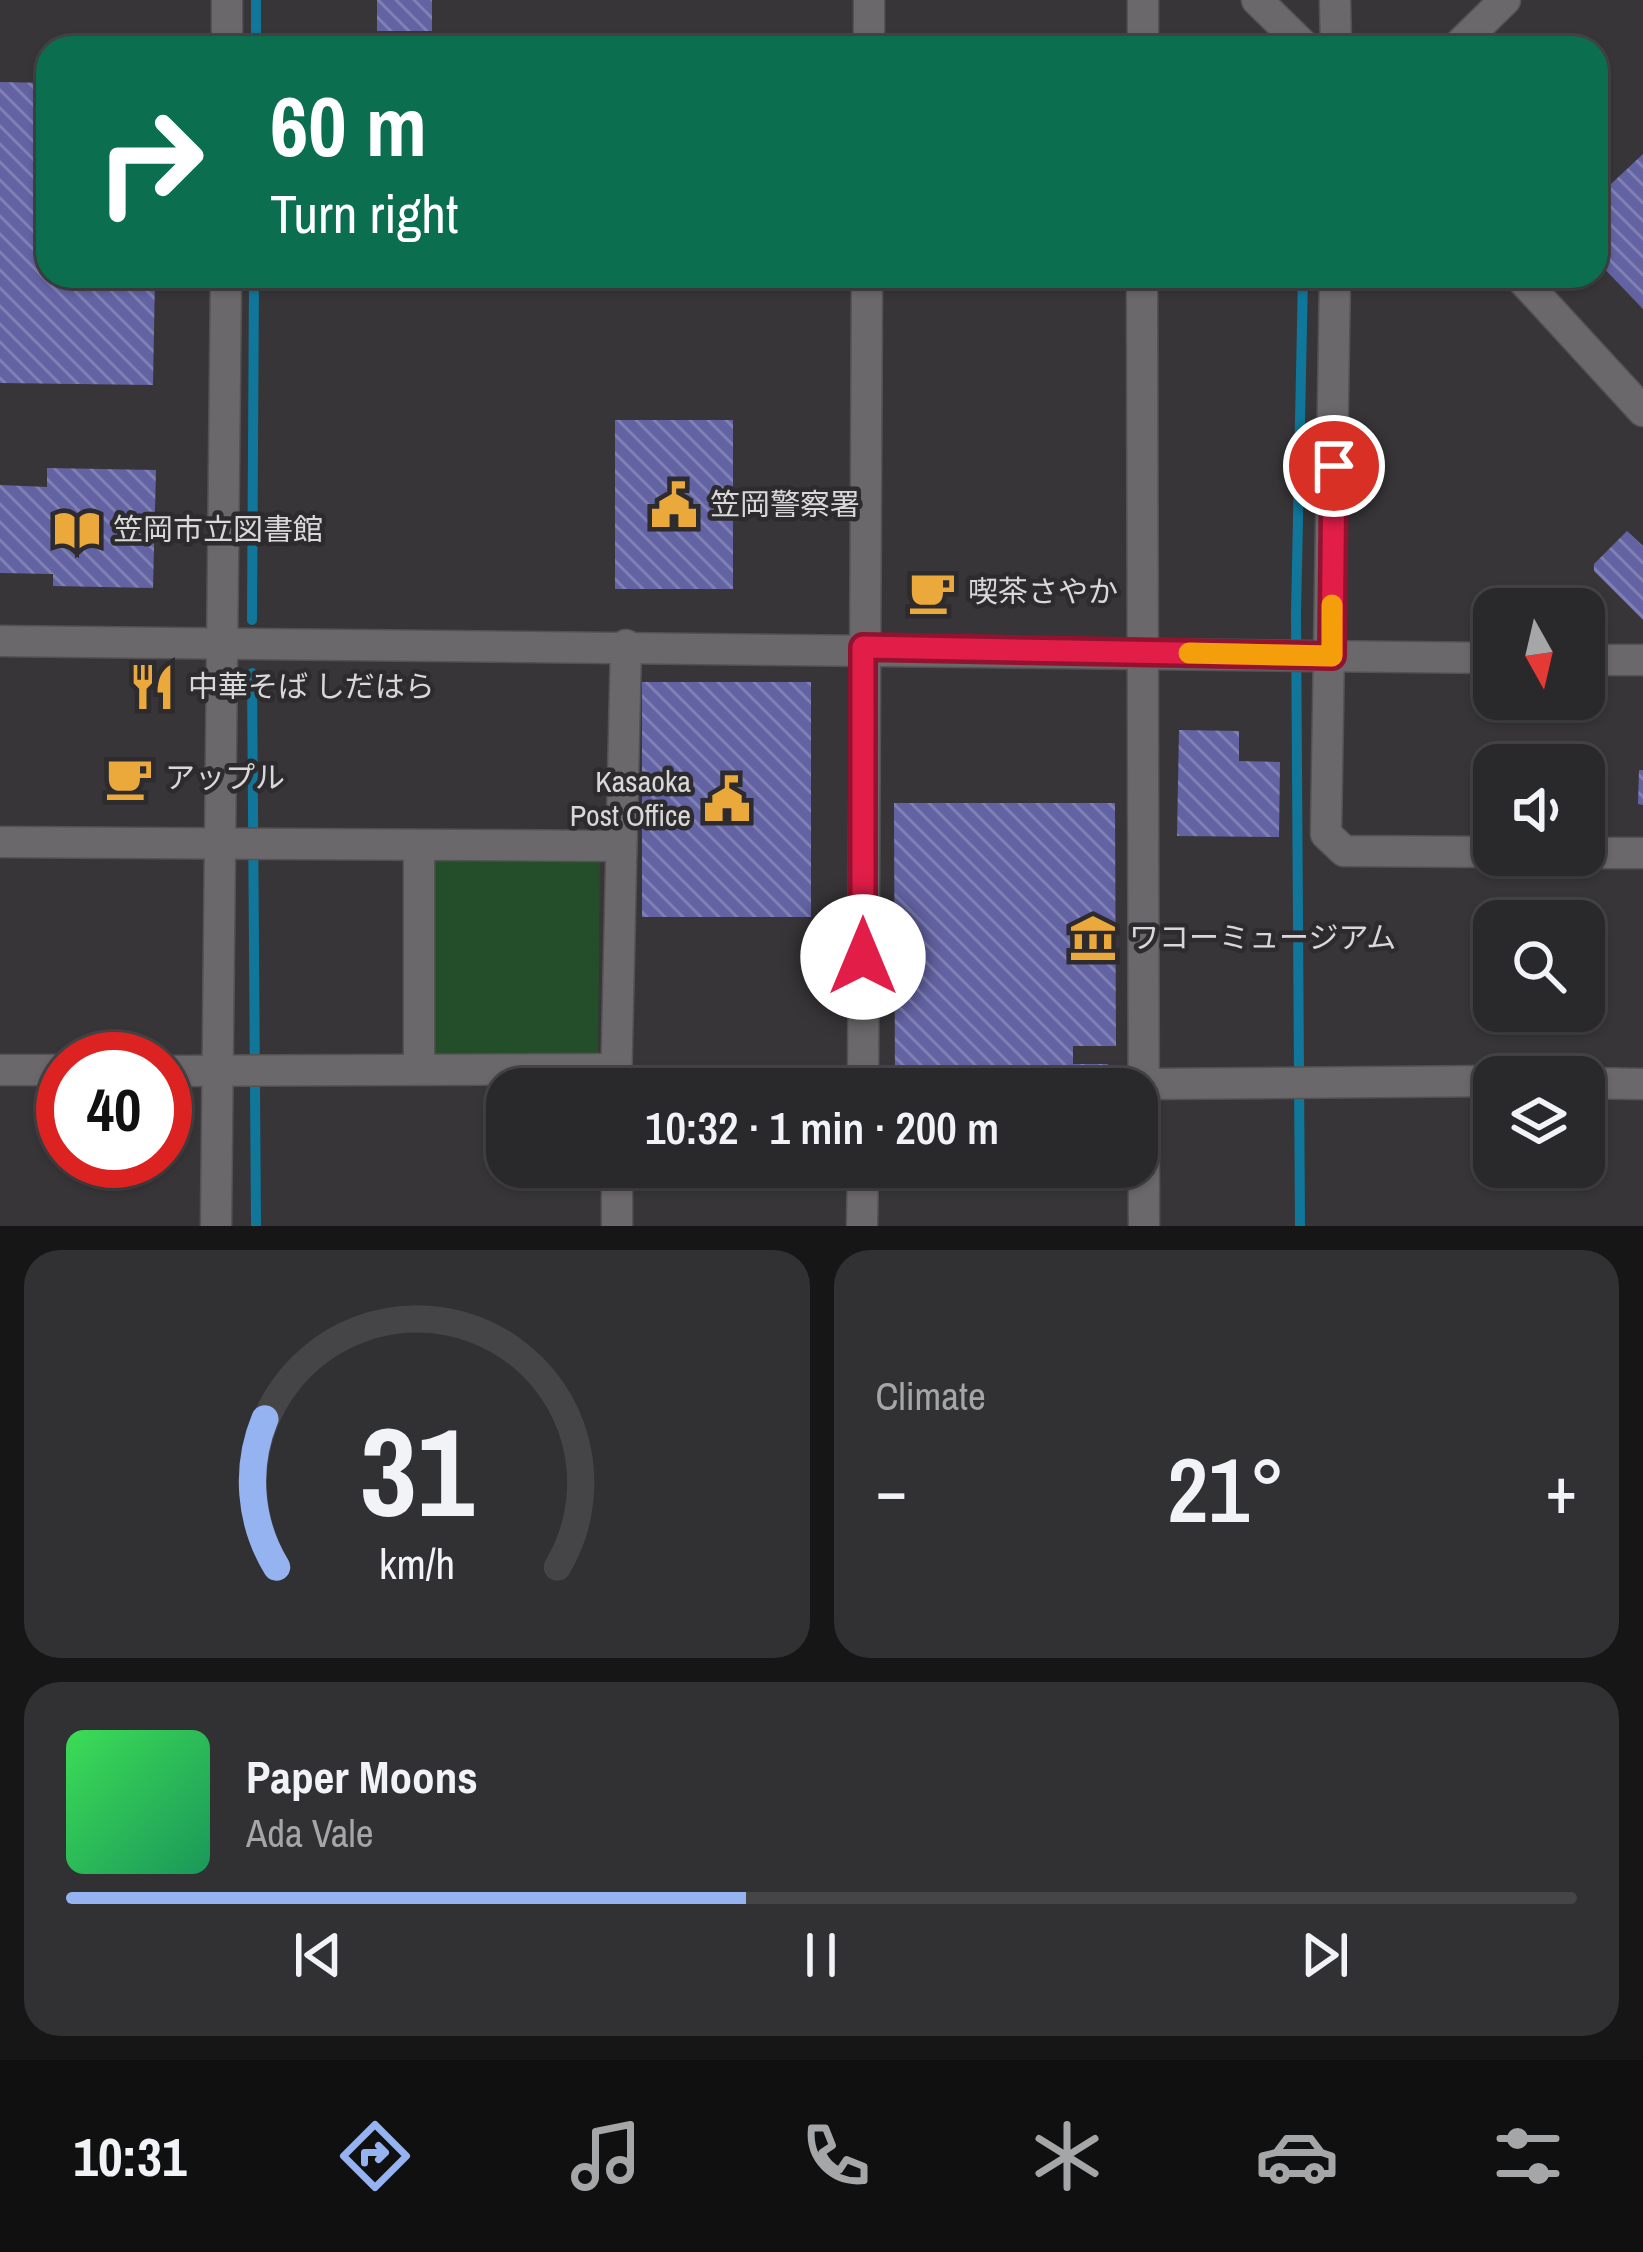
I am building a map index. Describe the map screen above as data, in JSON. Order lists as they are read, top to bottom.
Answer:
{
  "places": {
    "public building": ["笠岡警察署", "Kasaoka Post Office"],
    "library": ["笠岡市立図書館"],
    "cafe": ["喫茶さやか", "アップル"],
    "restaurant": ["中華そば しだはら"],
    "museum": ["ワコーミュージアム"]
  },
  "north": "bottom",
  "page": {
    "turn": ["60 m", "Turn right"],
    "limit": "40",
    "trip": "10:32 · 1 min · 200 m",
    "tile": "Climate",
    "heat": ["−", "21°", "+"],
    "song": ["Paper Moons", "Ada Vale"],
    "tabs": "10:31",
    "gauge": ["31", "km/h"]
  }
}
